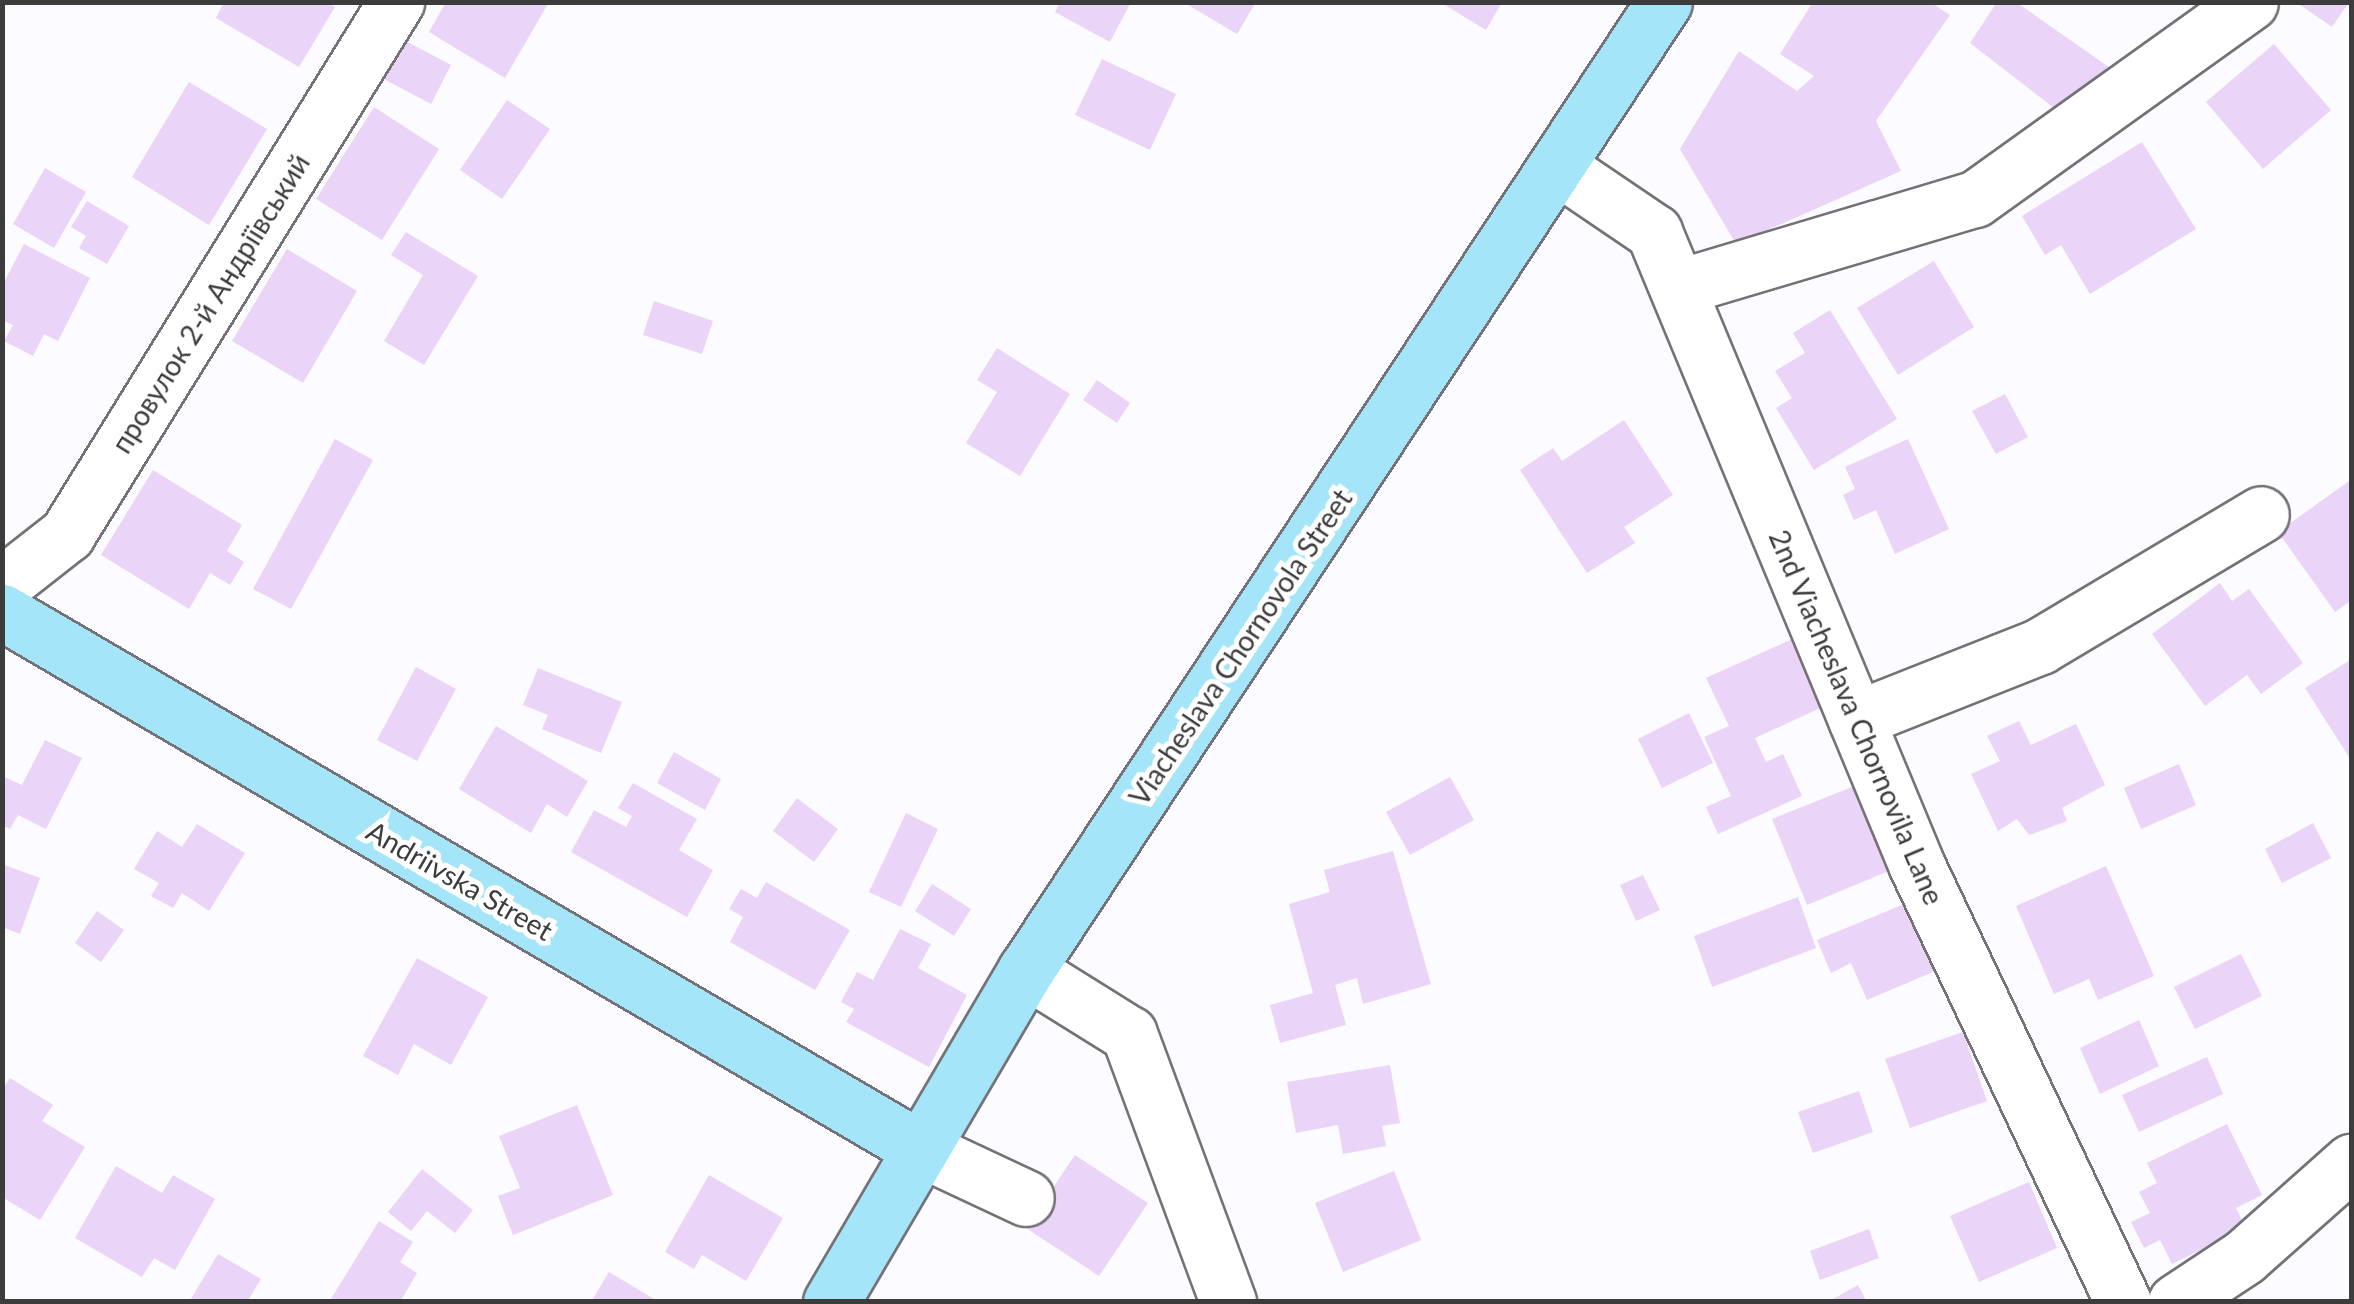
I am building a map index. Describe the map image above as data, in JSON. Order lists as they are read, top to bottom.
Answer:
{
  "streets": {
    "main road": ["Viacheslava Chornovola Street", "Andriivska Street"],
    "street": ["провулок 2-й Андріївський", "2nd Viacheslava Chornovila Lane"]
  },
  "crossings": [
    ["Viacheslava Chornovola Street", "2nd Viacheslava Chornovila Lane"],
    ["Viacheslava Chornovola Street", "Andriivska Street"]
  ]
}
